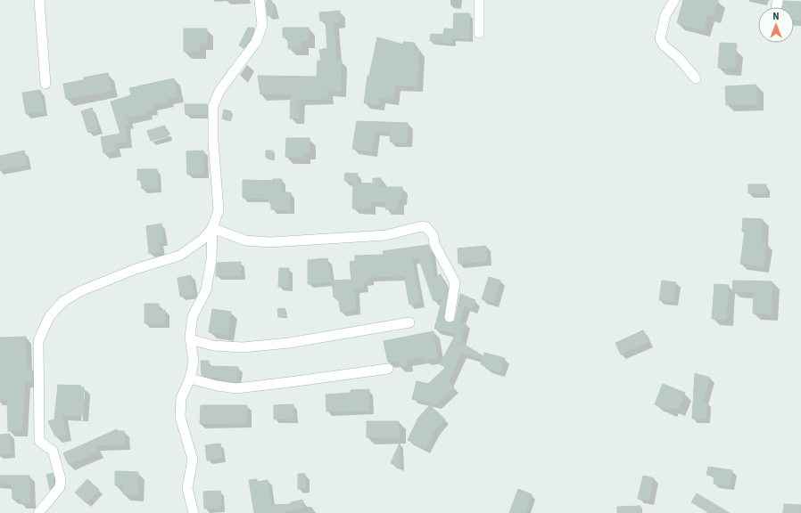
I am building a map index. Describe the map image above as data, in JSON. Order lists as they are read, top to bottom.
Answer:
{
  "north": "top"
}
